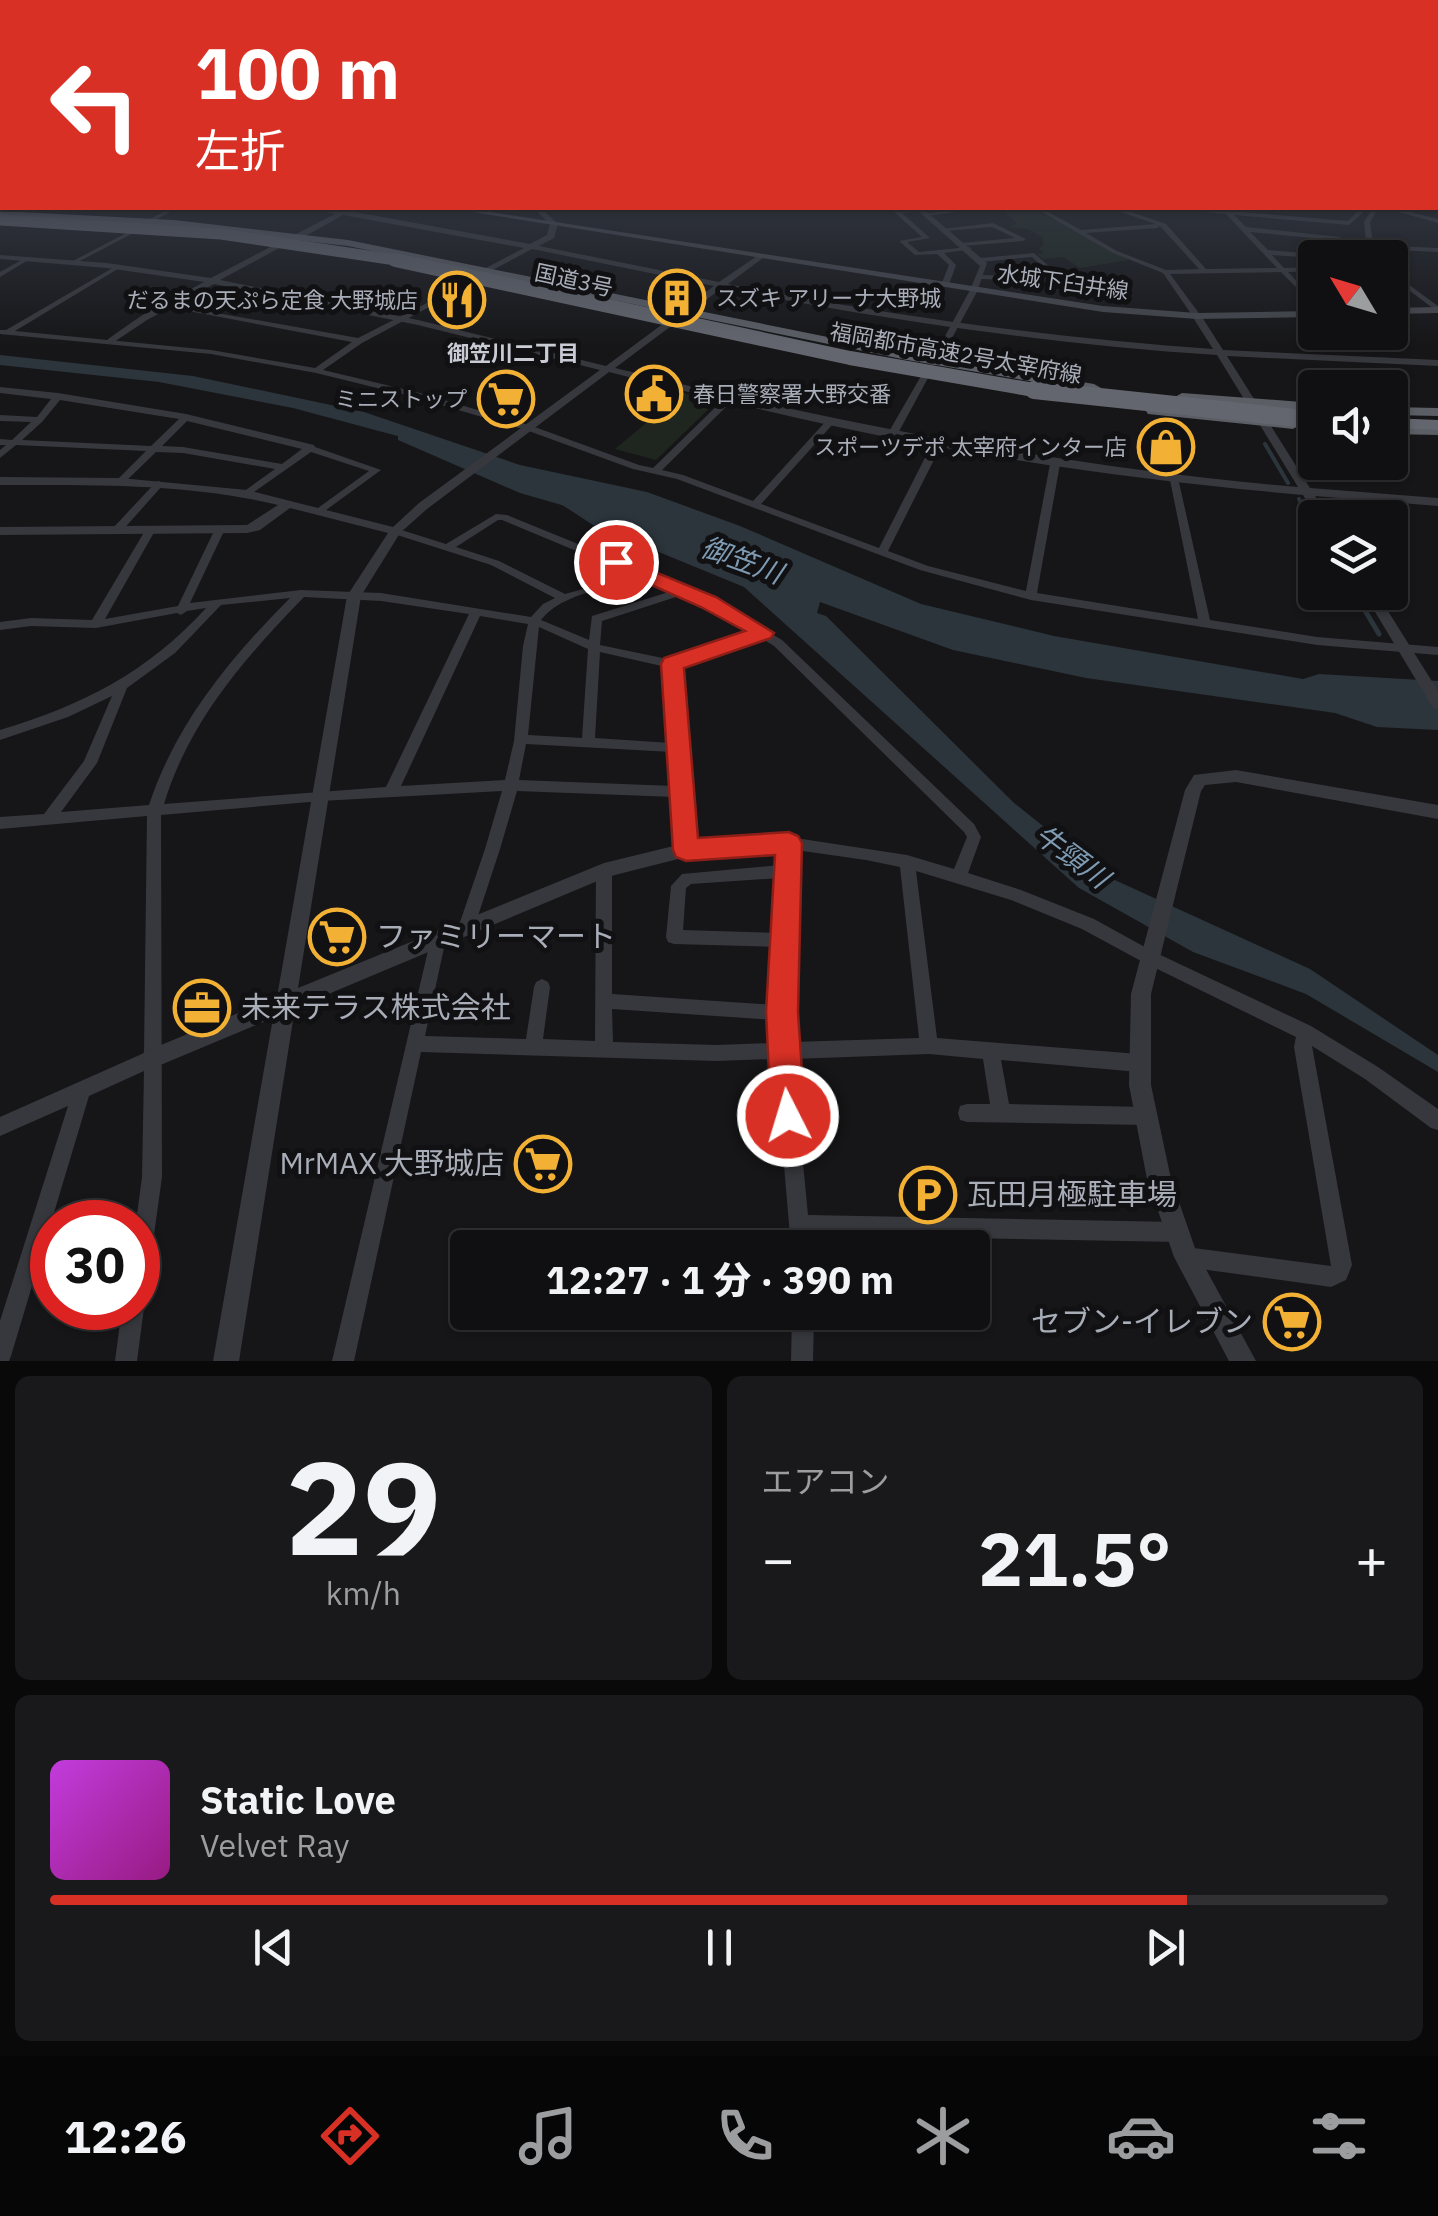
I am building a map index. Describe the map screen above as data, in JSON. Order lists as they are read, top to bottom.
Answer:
{
  "streets": {
    "highway": ["国道3号", "福岡都市高速2号太宰府線"],
    "main road": ["水城下臼井線"]
  },
  "districts": ["御笠川二丁目"],
  "water": ["御笠川", "牛頸川"],
  "places": {
    "building": ["スズキ アリーナ大野城"],
    "restaurant": ["だるまの天ぷら定食 大野城店"],
    "public building": ["春日警察署大野交番"],
    "supermarket": [
      "ミニストップ",
      "ファミリーマート",
      "MrMAX 大野城店",
      "セブン-イレブン"
    ],
    "shop": ["スポーツデポ 太宰府インター店"],
    "office": ["未来テラス株式会社"],
    "parking": ["瓦田月極駐車場"]
  },
  "north": "top left",
  "page": {
    "turn": ["100 m", "左折"],
    "limit": "30",
    "trip": "12:27 · 1 分 · 390 m",
    "tile": [
      ["29", "km/h"],
      "エアコン"
    ],
    "heat": ["−", "21.5°", "+"],
    "song": ["Static Love", "Velvet Ray"],
    "tabs": "12:26"
  }
}
